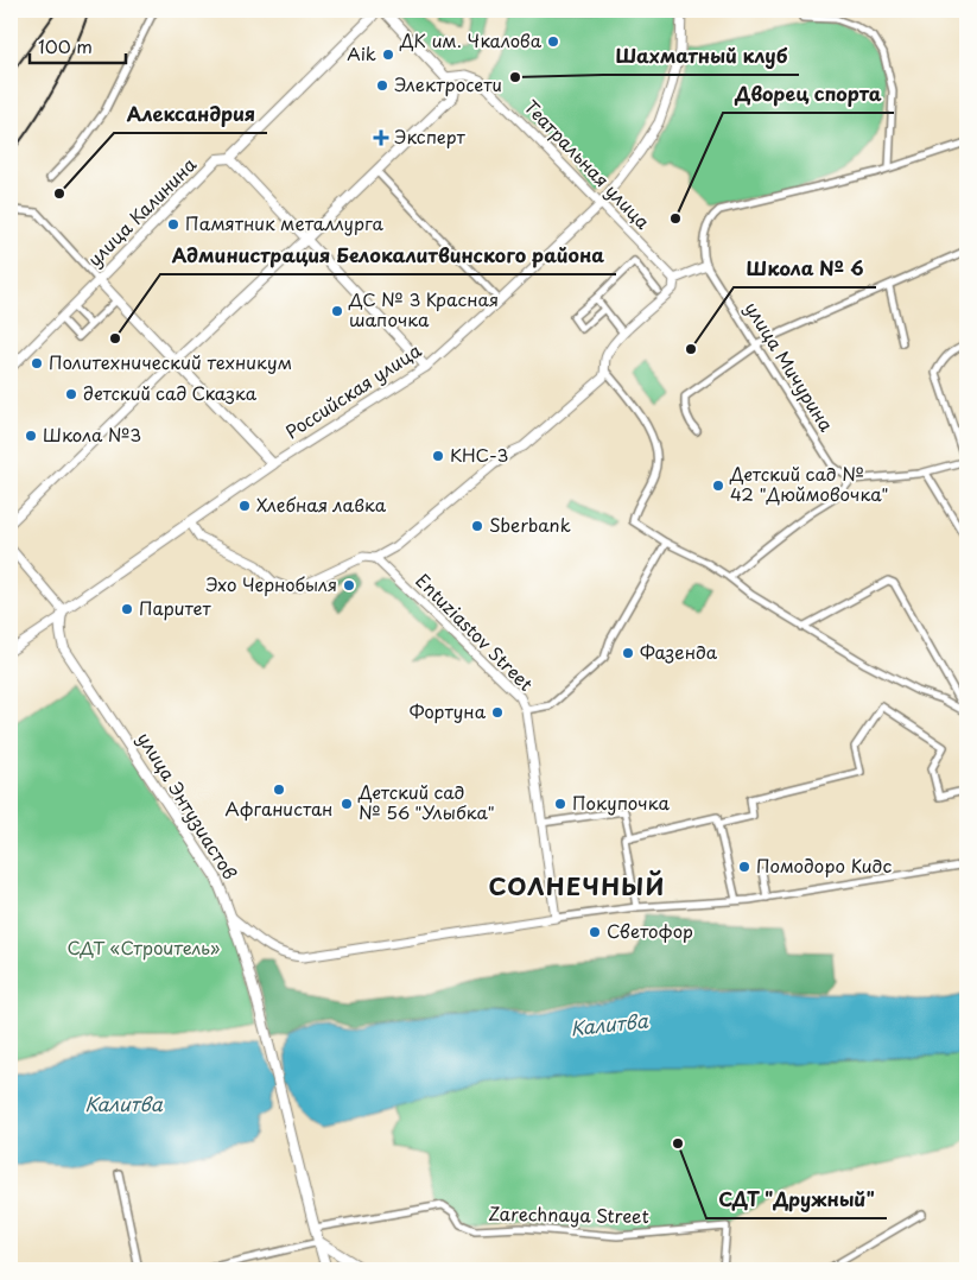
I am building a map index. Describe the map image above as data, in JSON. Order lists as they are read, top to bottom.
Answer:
{
  "streets": {
    "main road": ["улица Калинина", "Российская улица", "улица Энтузиастов"],
    "street": [
      "Театральная улица",
      "улица Мичурина",
      "Entuziastov Street",
      "Zarechnaya Street"
    ]
  },
  "crossings": [
    ["Театральная улица", "Российская улица"],
    ["Российская улица", "улица Энтузиастов"],
    ["улица Энтузиастов", "Zarechnaya Street"]
  ],
  "districts": ["СОЛНЕЧНЫЙ"],
  "water": ["Калитва"],
  "parks": ["СДТ «Строитель»"],
  "places": {
    "other": [
      "ДК им. Чкалова",
      "Aik",
      "Шахматный клуб",
      "Электросети",
      "Александрия",
      "Дворец спорта",
      "Памятник металлурга",
      "ДС № 3 Красная шапочка",
      "Администрация Белокалитвинского района",
      "Школа № 6",
      "Политехнический техникум",
      "детский сад Сказка",
      "Школа №3",
      "КНС-3",
      "Детский сад № 42 \"Дюймовочка\"",
      "Хлебная лавка",
      "Sberbank",
      "Эхо Чернобыля",
      "Паритет",
      "Фазенда",
      "Фортуна",
      "Афганистан",
      "Детский сад № 56 \"Улыбка\"",
      "Покупочка",
      "Помодоро Кидс",
      "Светофор",
      "СДТ \"Дружный\""
    ],
    "health": ["Эксперт"]
  },
  "scale_bar": "100 m"
}
